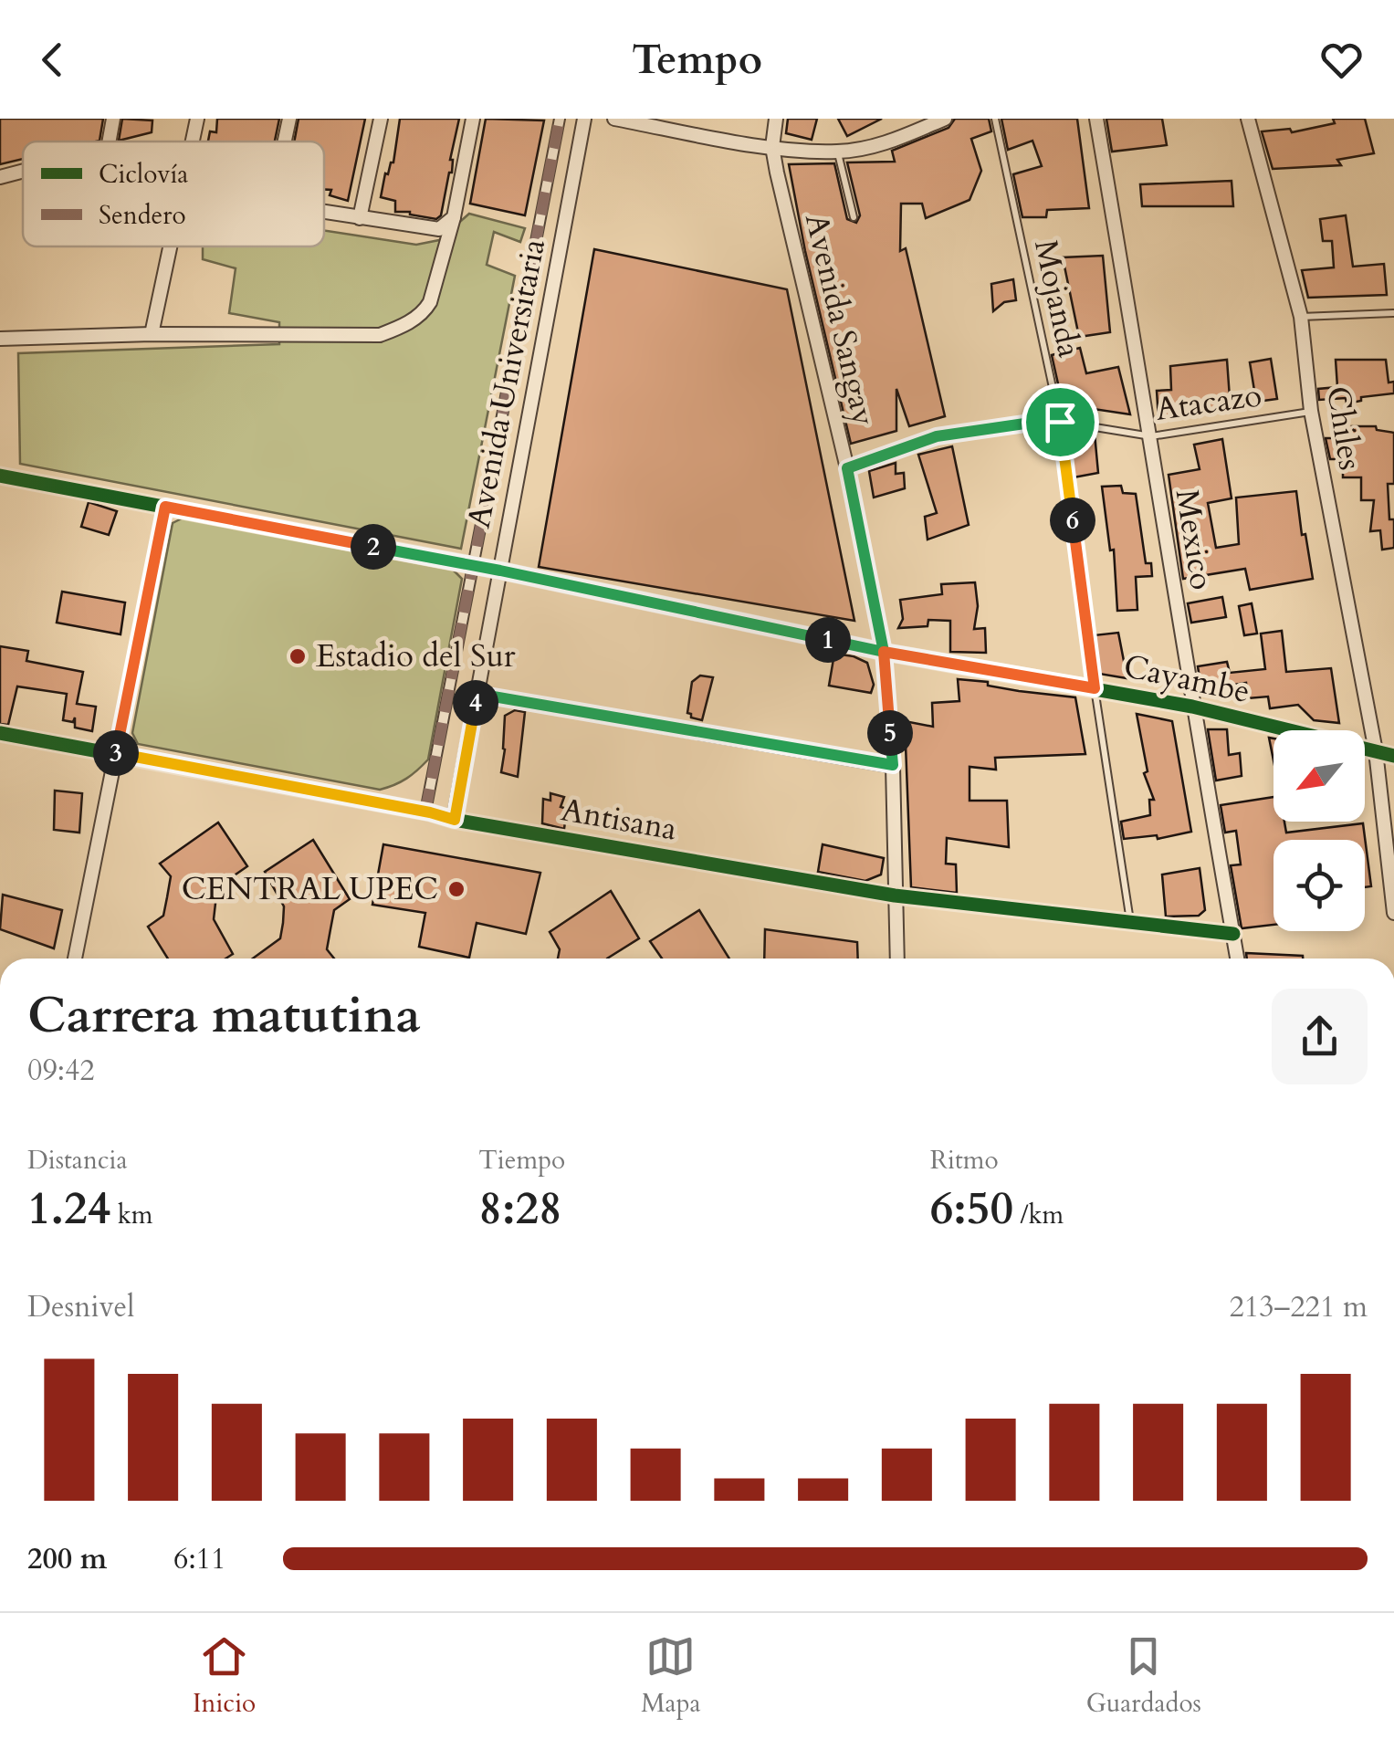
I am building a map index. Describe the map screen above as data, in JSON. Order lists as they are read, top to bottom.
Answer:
{
  "streets": {
    "street": [
      "Avenida Sangay",
      "Avenida Universitaria",
      "Chiles",
      "Mexico",
      "Cayambe",
      "Antisana"
    ],
    "lane": ["Mojanda", "Atacazo"]
  },
  "crossings": [
    ["Mojanda", "Atacazo"],
    ["Mojanda", "Cayambe"],
    ["Mojanda", "Antisana"],
    ["Avenida Sangay", "Atacazo"],
    ["Avenida Sangay", "Cayambe"],
    ["Avenida Sangay", "Antisana"],
    ["Avenida Universitaria", "Cayambe"],
    ["Avenida Universitaria", "Antisana"],
    ["Atacazo", "Chiles"],
    ["Atacazo", "Mexico"],
    ["Chiles", "Cayambe"],
    ["Mexico", "Cayambe"],
    ["Mexico", "Antisana"]
  ],
  "places": ["Estadio del Sur", "CENTRAL UPEC"],
  "legend": ["Ciclovía", "Sendero"],
  "north": "bottom left",
  "page": {
    "header": "Tempo",
    "pins": [
      "6",
      "2",
      "1",
      "4",
      "5",
      "3"
    ],
    "heading": ["Carrera matutina", "09:42"],
    "stats": [
      ["Distancia", "1.24 km"],
      ["Tiempo", "8:28"],
      ["Ritmo", "6:50 /km"]
    ],
    "chart": ["Desnivel", "213–221 m"],
    "list": [
      {
        "name": "200 m",
        "note": "6:11"
      }
    ],
    "tabs": ["Inicio", "Mapa", "Guardados"]
  }
}
